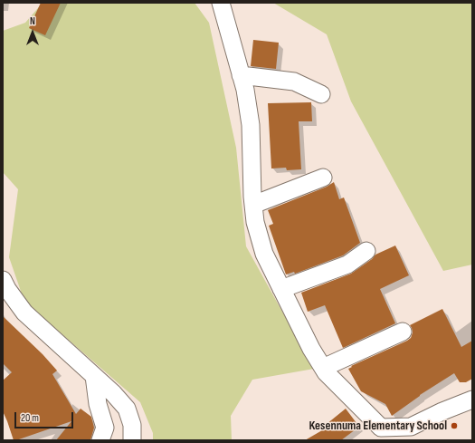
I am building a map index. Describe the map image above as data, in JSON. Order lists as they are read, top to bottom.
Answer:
{
  "places": ["Kesennuma Elementary School"],
  "scale_bar": "20 m",
  "north": "top"
}
